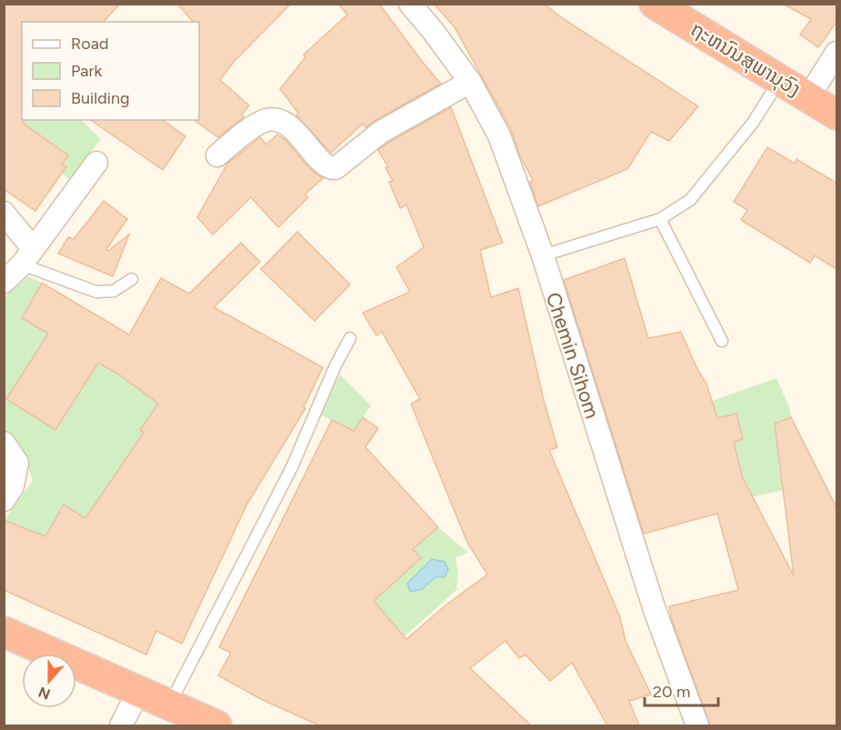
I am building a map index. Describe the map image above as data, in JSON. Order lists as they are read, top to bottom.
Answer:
{
  "streets": {
    "highway": ["ຖະຫນົນສຸພານຸວົງ"],
    "street": ["Chemin Sihom"]
  },
  "legend": ["Road", "Park", "Building"],
  "scale_bar": "20 m",
  "north": "bottom"
}
